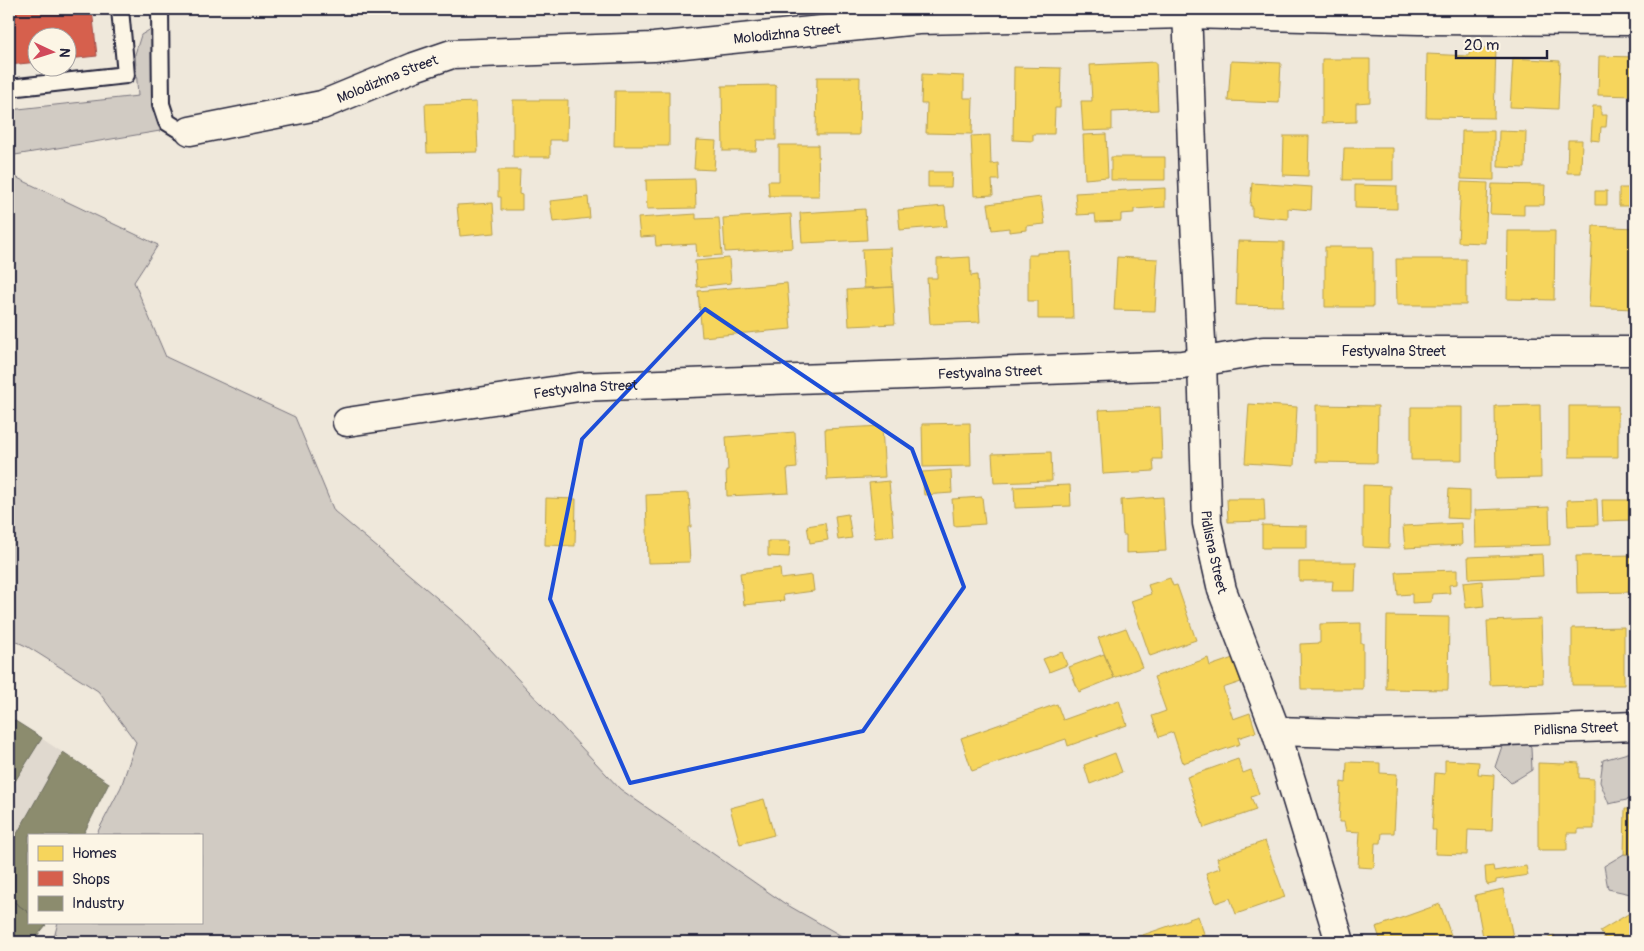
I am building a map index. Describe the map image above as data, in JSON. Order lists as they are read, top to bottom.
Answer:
{
  "streets": {
    "street": ["Molodizhna Street", "Festyvalna Street", "Pidlisna Street"]
  },
  "crossings": [
    ["Molodizhna Street", "Pidlisna Street"],
    ["Festyvalna Street", "Pidlisna Street"]
  ],
  "legend": ["Homes", "Shops", "Industry"],
  "scale_bar": "20 m",
  "north": "right"
}
